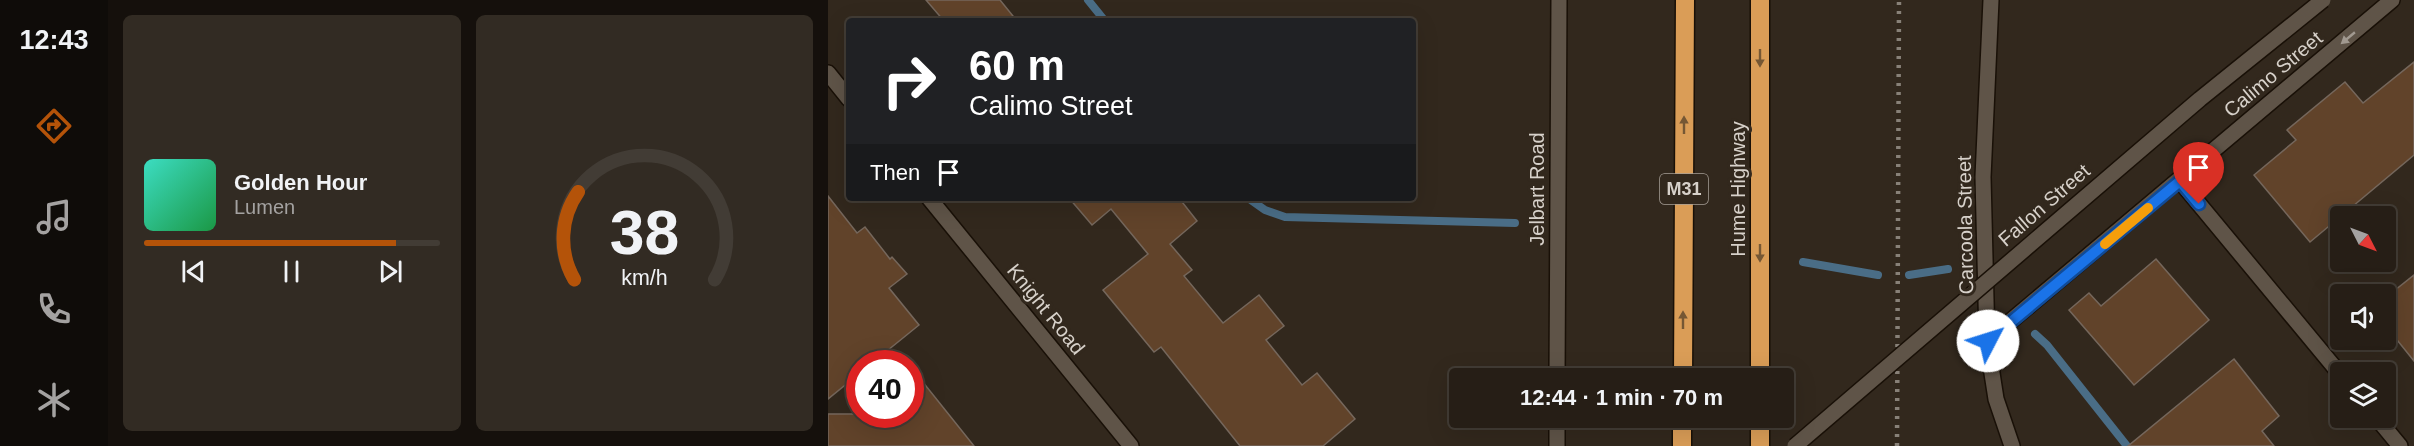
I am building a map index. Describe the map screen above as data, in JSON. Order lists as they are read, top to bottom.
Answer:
{
  "streets": {
    "highway": ["M31", "Hume Highway"],
    "street": [
      "Calimo Street",
      "Jelbart Road",
      "Fallon Street",
      "Carcoola Street",
      "Knight Road"
    ]
  },
  "crossings": [
    ["Calimo Street", "Carcoola Street"]
  ],
  "one_way": ["Calimo Street"],
  "north": "bottom right",
  "page": {
    "tabs": "12:43",
    "turn": ["60 m", "Calimo Street"],
    "then": "Then",
    "song": ["Golden Hour", "Lumen"],
    "limit": "40",
    "trip": "12:44 · 1 min · 70 m",
    "gauge": ["38", "km/h"]
  }
}
